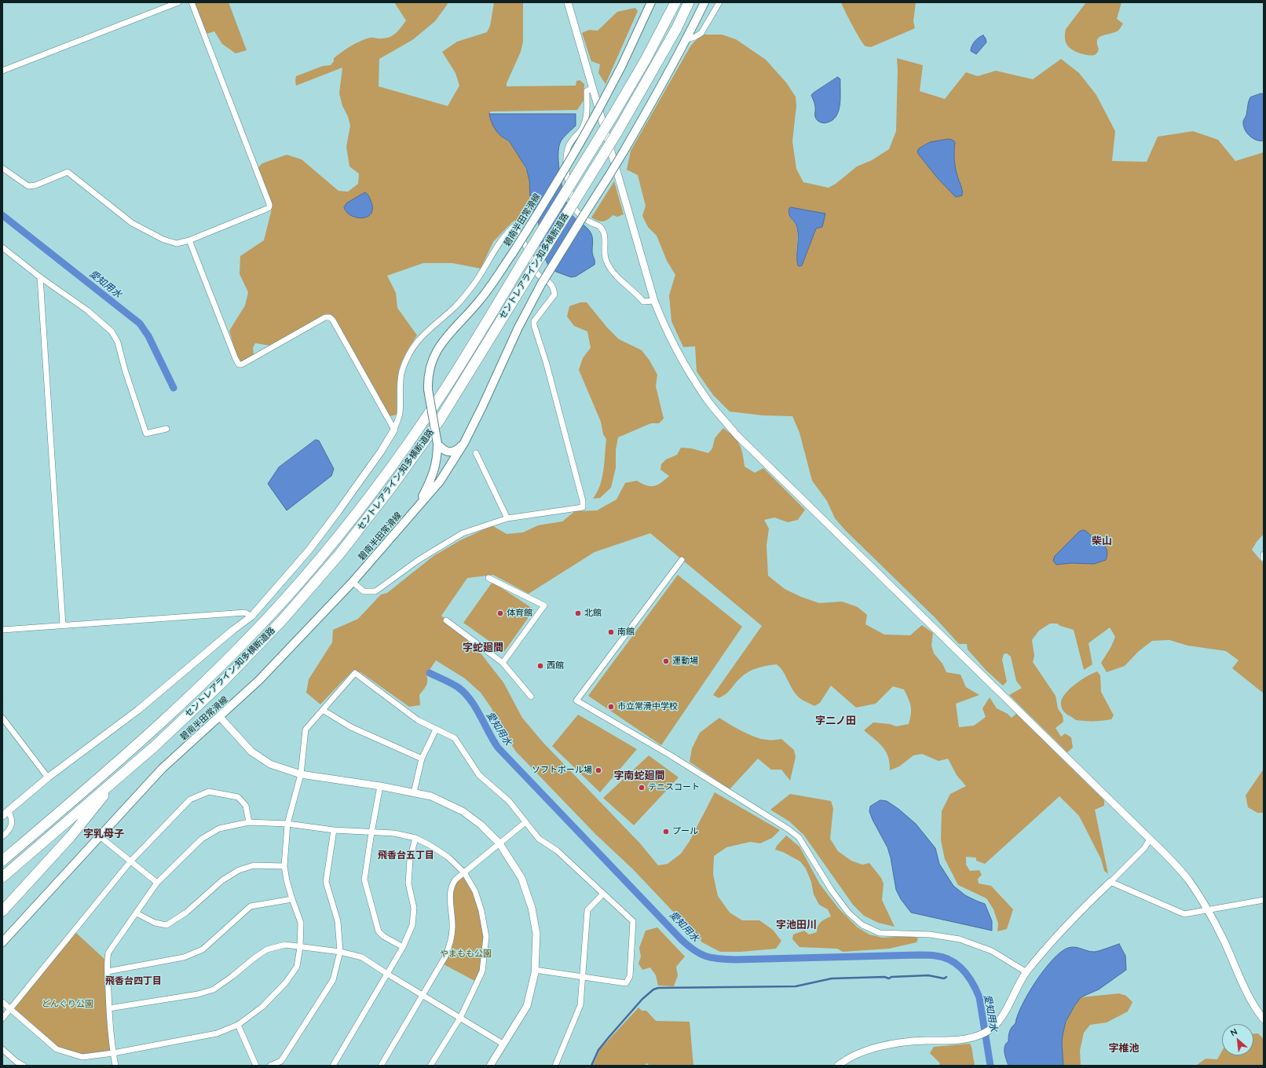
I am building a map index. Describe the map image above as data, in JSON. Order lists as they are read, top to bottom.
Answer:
{
  "streets": {
    "highway": ["セントレアライン;知多横断道路"],
    "main road": ["碧南半田常滑線"]
  },
  "districts": [
    "柴山",
    "字蛇廻間",
    "字二ノ田",
    "字南蛇廻間",
    "字乳母子",
    "飛香台五丁目",
    "字池田川",
    "飛香台四丁目",
    "字椎池"
  ],
  "water": ["愛知用水"],
  "parks": ["やまもも公園", "どんぐり公園"],
  "places": [
    "体育館",
    "北館",
    "南館",
    "運動場",
    "西館",
    "市立常滑中学校",
    "ソフトボール場",
    "テニスコート",
    "プール"
  ],
  "north": "top left"
}
